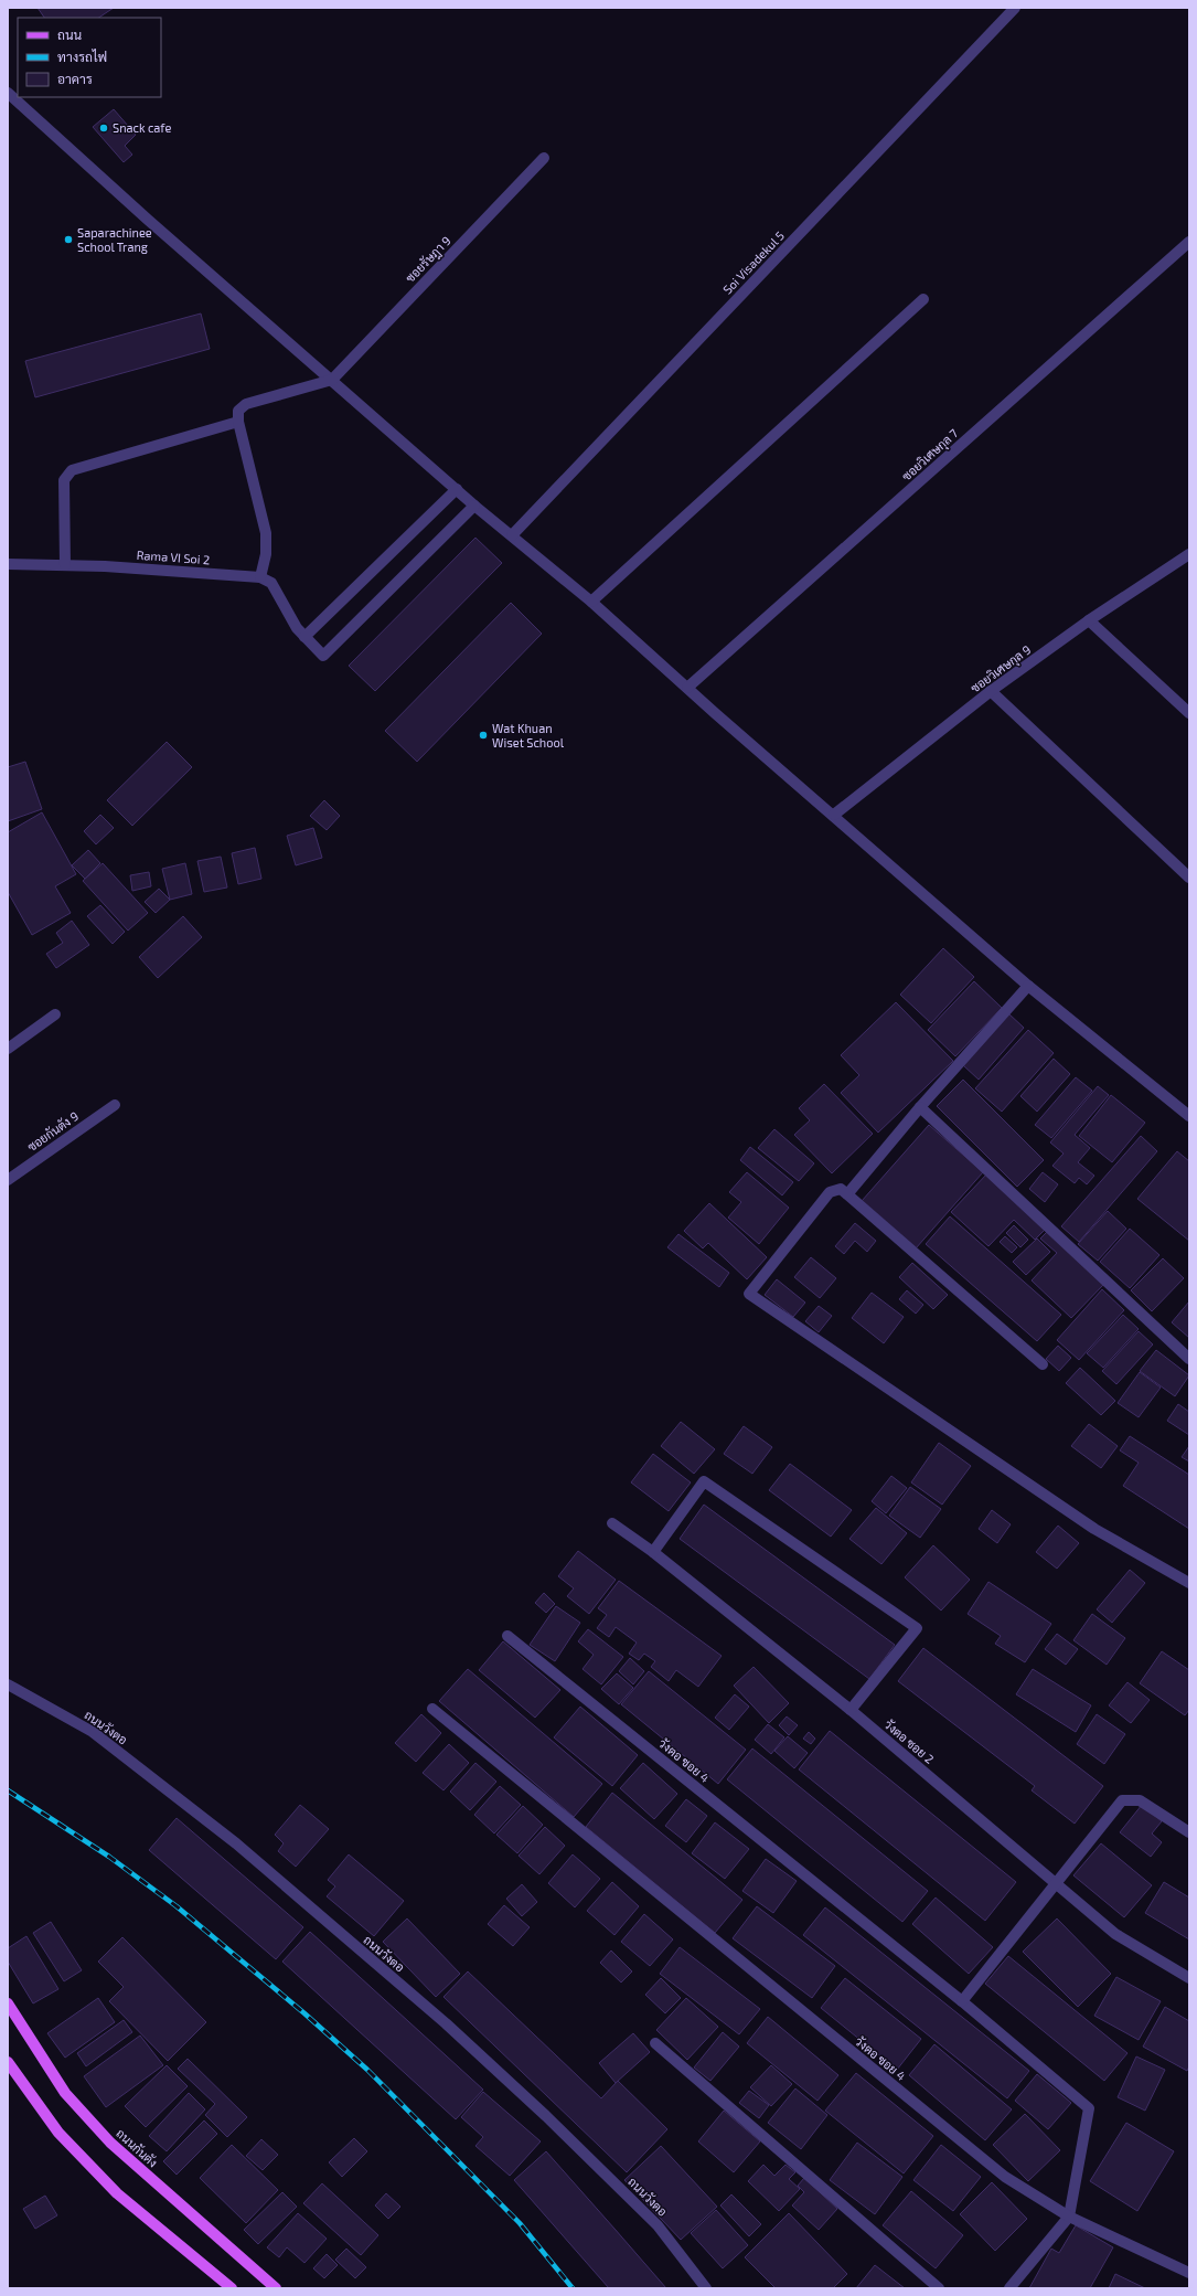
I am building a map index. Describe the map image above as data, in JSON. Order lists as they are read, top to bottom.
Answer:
{
  "streets": {
    "main road": ["ถนนกันตัง"],
    "street": [
      "ซอยรัษฎา 9",
      "Soi Visadekul 5",
      "ซอยวิเศษกุล 7",
      "Rama VI Soi 2",
      "ซอยวิเศษกุล 9",
      "ซอยกันตัง 9",
      "ถนนวังตอ",
      "วังตอ ซอย 2",
      "วังตอ ซอย 4"
    ]
  },
  "places": ["Snack cafe", "Saparachinee School Trang", "Wat Khuan Wiset School"],
  "legend": ["ถนน", "ทางรถไฟ", "อาคาร"]
}
